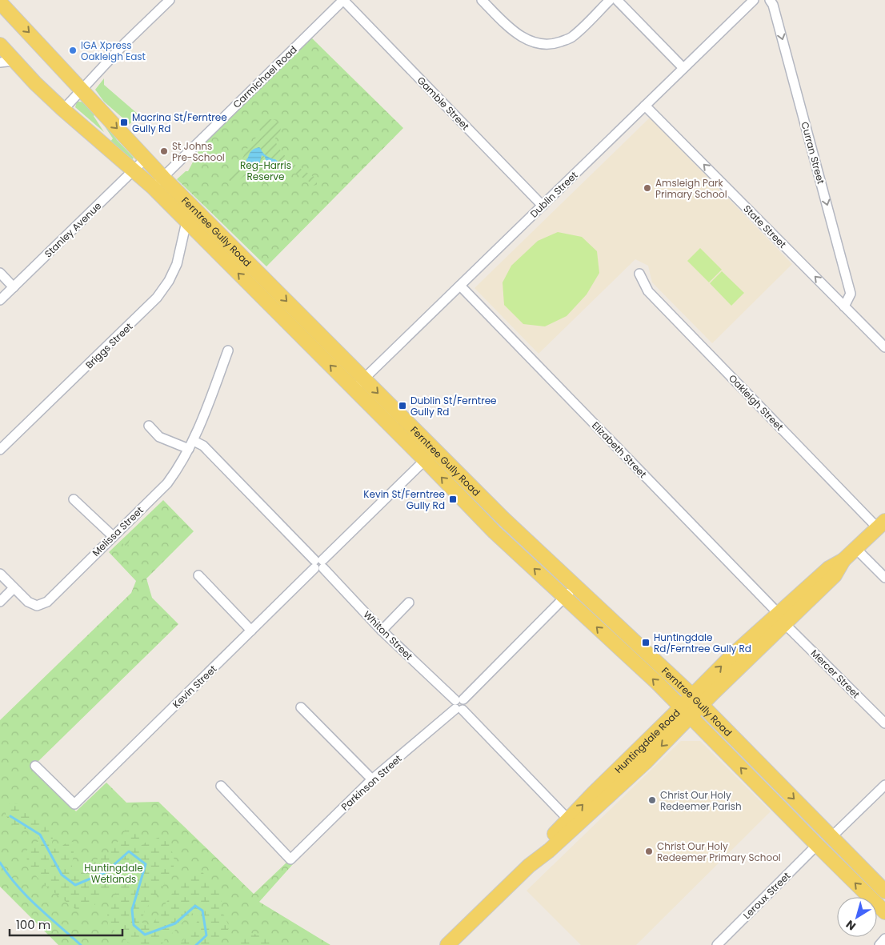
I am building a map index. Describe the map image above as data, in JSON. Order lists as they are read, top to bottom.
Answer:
{
  "streets": {
    "main road": ["Ferntree Gully Road", "Huntingdale Road"],
    "street": [
      "Carmichael Road",
      "Gamble Street",
      "Curran Street",
      "Dublin Street",
      "State Street",
      "Stanley Avenue",
      "Briggs Street",
      "Oakleigh Street",
      "Elizabeth Street",
      "Melissa Street",
      "Whiton Street",
      "Mercer Street",
      "Kevin Street",
      "Parkinson Street",
      "Leroux Street"
    ]
  },
  "crossings": [
    ["Carmichael Road", "Gamble Street"],
    ["Carmichael Road", "Ferntree Gully Road"],
    ["Gamble Street", "Dublin Street"],
    ["Curran Street", "State Street"],
    ["Dublin Street", "State Street"],
    ["Dublin Street", "Ferntree Gully Road"],
    ["Dublin Street", "Elizabeth Street"],
    ["Stanley Avenue", "Ferntree Gully Road"],
    ["Ferntree Gully Road", "Briggs Street"],
    ["Ferntree Gully Road", "Kevin Street"],
    ["Ferntree Gully Road", "Huntingdale Road"],
    ["Ferntree Gully Road", "Parkinson Street"],
    ["Ferntree Gully Road", "Leroux Street"],
    ["Oakleigh Street", "Huntingdale Road"],
    ["Elizabeth Street", "Mercer Street"],
    ["Elizabeth Street", "Huntingdale Road"],
    ["Melissa Street", "Whiton Street"],
    ["Whiton Street", "Kevin Street"],
    ["Whiton Street", "Huntingdale Road"],
    ["Whiton Street", "Parkinson Street"],
    ["Mercer Street", "Huntingdale Road"]
  ],
  "one_way": ["Curran Street", "State Street"],
  "parks": ["Reg-Harris Reserve", "Huntingdale Wetlands"],
  "places": {
    "other": [
      "IGA Xpress Oakleigh East",
      "St Johns Pre-School",
      "Amsleigh Park Primary School",
      "Christ Our Holy Redeemer Parish",
      "Christ Our Holy Redeemer Primary School"
    ],
    "transit": [
      "Macrina St/Ferntree Gully Rd",
      "Dublin St/Ferntree Gully Rd",
      "Kevin St/Ferntree Gully Rd",
      "Huntingdale Rd/Ferntree Gully Rd"
    ]
  },
  "scale_bar": "100 m",
  "north": "bottom left"
}
